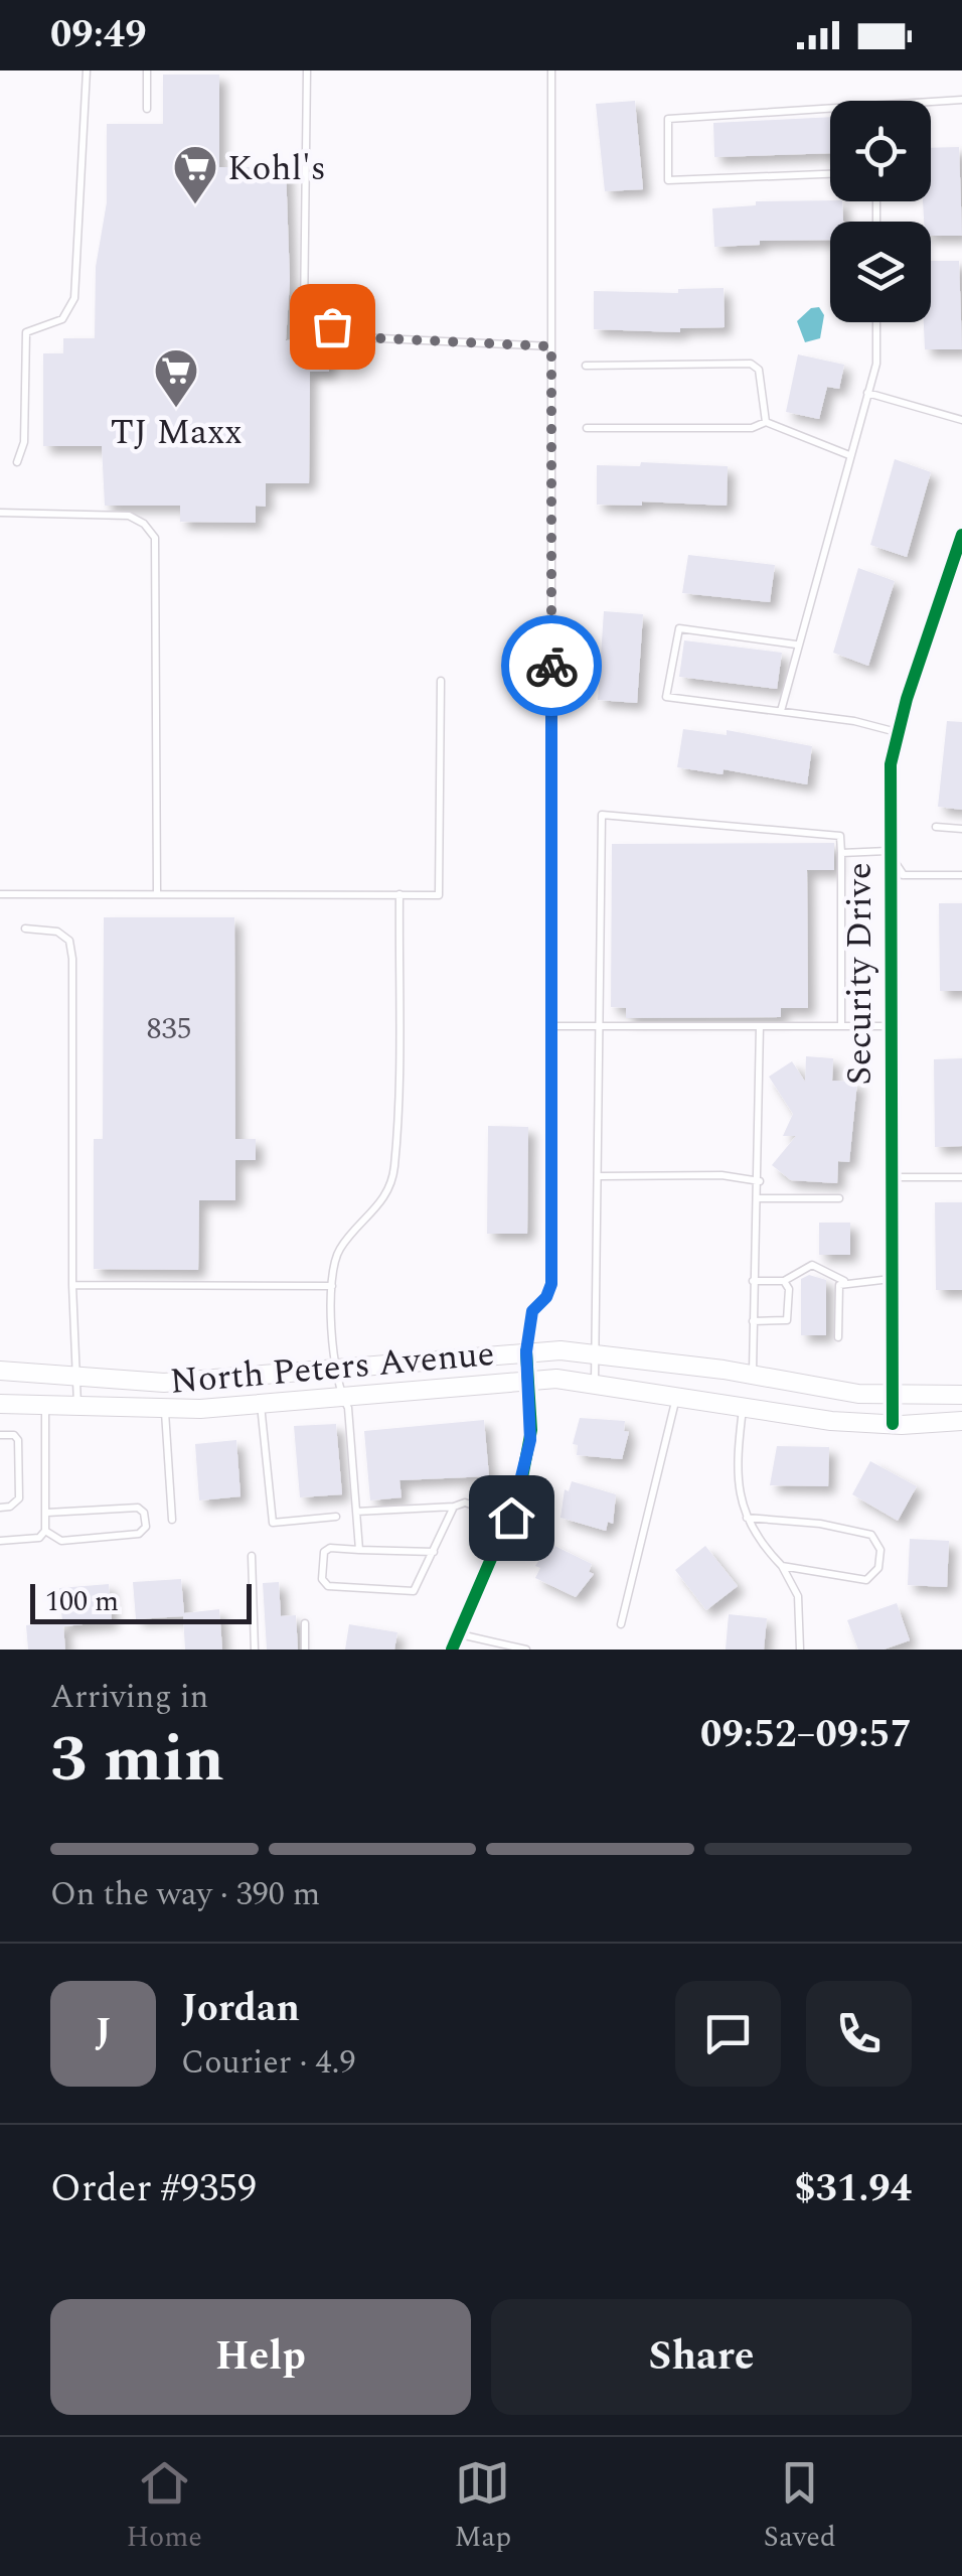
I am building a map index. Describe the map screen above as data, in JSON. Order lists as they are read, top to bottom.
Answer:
{
  "streets": {
    "main road": ["North Peters Avenue"],
    "street": ["Security Drive"]
  },
  "crossings": [
    ["Security Drive", "North Peters Avenue"]
  ],
  "places": {
    "supermarket": ["Kohl's", "TJ Maxx"]
  },
  "house_numbers": ["835"],
  "scale_bar": "100 m",
  "page": {
    "status": "09:49",
    "scale": "100 m",
    "heading": ["3 min", "Arriving in", "09:52–09:57"],
    "panel": [
      "Jordan",
      "Courier · 4.9",
      "Order #9359",
      "$31.94"
    ],
    "bar": "On the way · 390 m",
    "round": "J",
    "buttons": ["Help", "Share"],
    "tabs": ["Home", "Map", "Saved"]
  }
}
